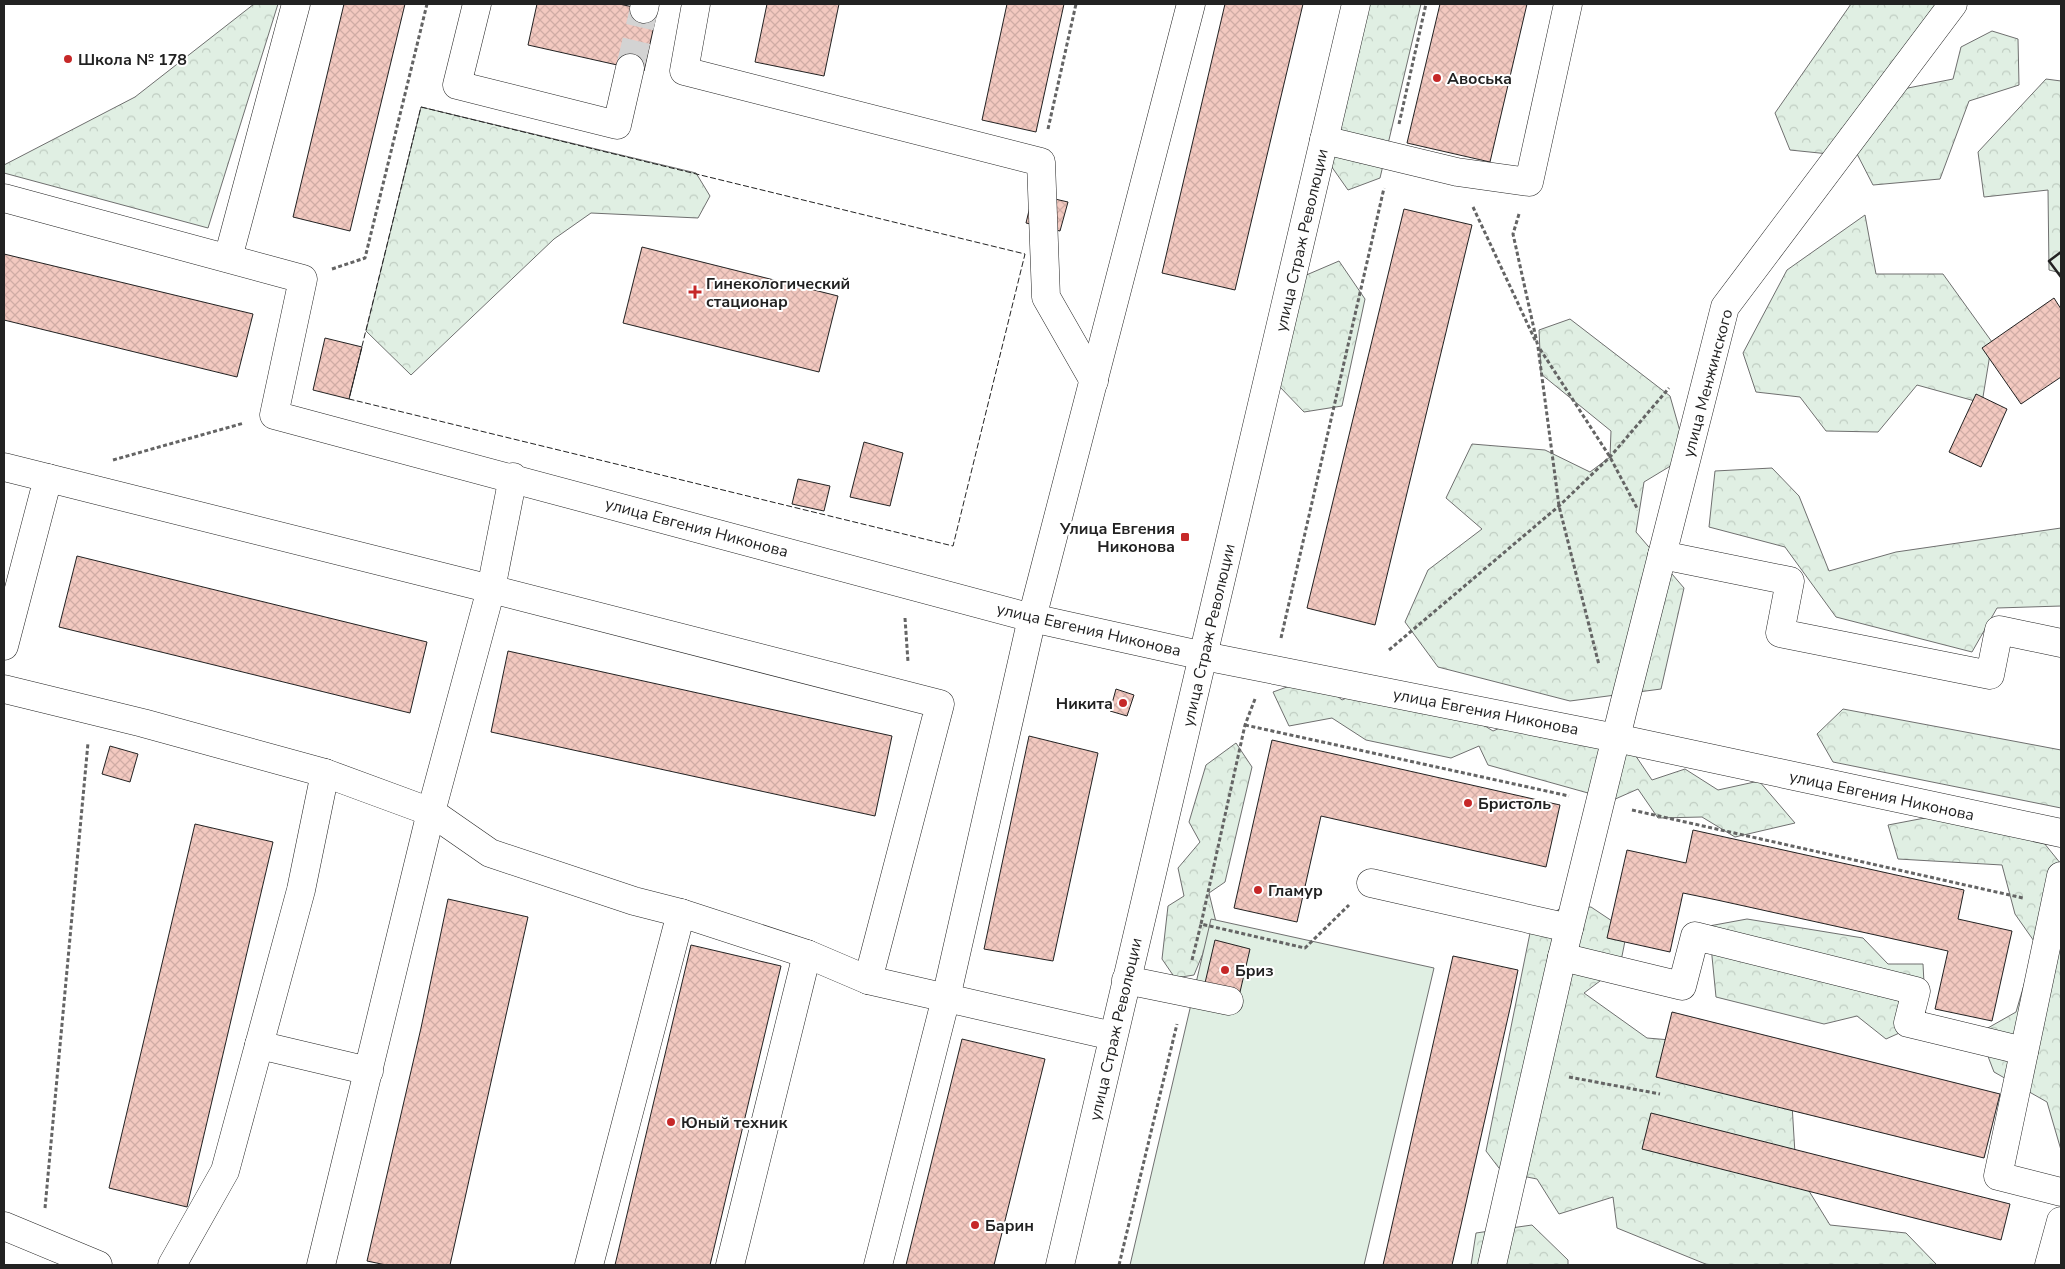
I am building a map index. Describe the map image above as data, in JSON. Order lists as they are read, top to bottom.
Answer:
{
  "streets": {
    "street": ["улица Страж Революции", "улица Менжинского", "улица Евгения Никонова"]
  },
  "crossings": [
    ["улица Страж Революции", "улица Евгения Никонова"],
    ["улица Менжинского", "улица Евгения Никонова"]
  ],
  "places": {
    "other": [
      "Школа № 178",
      "Авоська",
      "Никита",
      "Бристоль",
      "Гламур",
      "Бриз",
      "Юный техник",
      "Барин"
    ],
    "health": ["Гинекологический стационар"],
    "transit": ["Улица Евгения Никонова"]
  }
}
